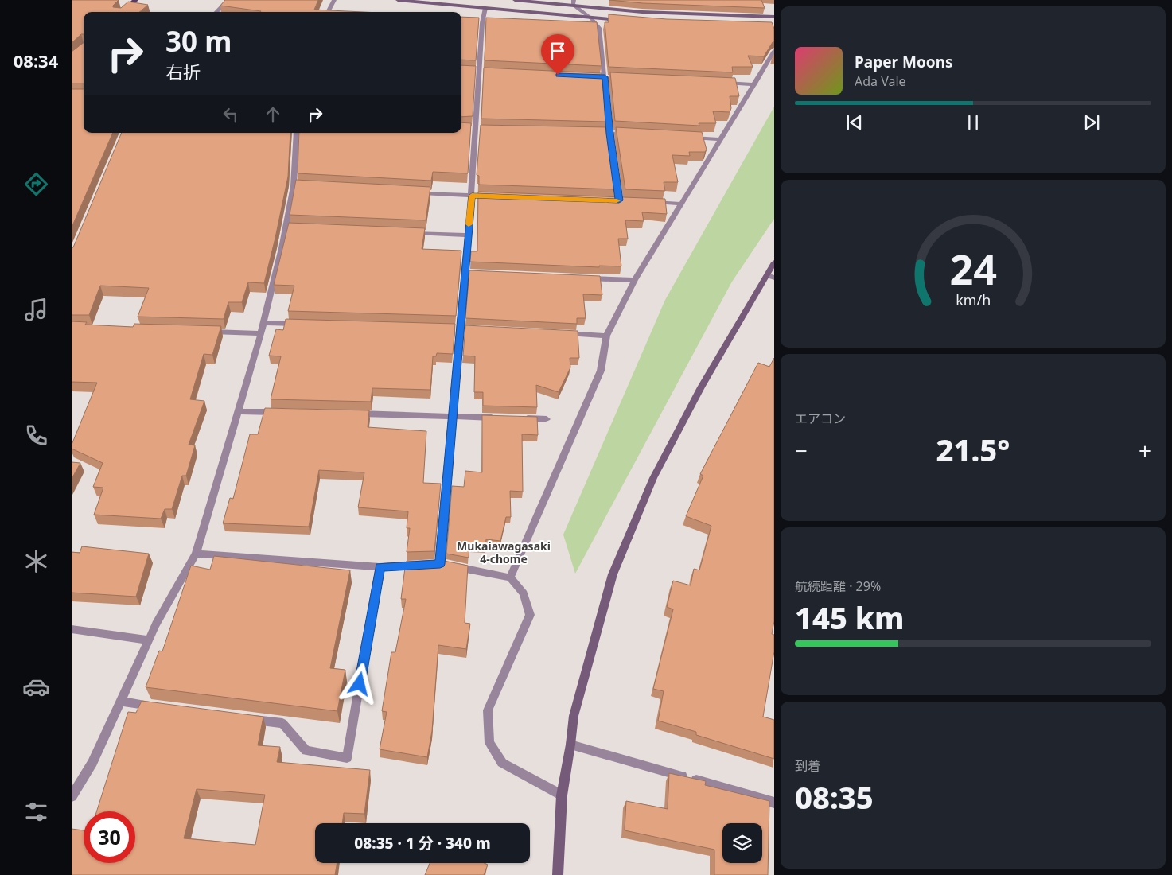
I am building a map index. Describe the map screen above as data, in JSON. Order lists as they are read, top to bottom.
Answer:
{
  "districts": ["Mukaiawagasaki 4-chome"],
  "page": {
    "tabs": "08:34",
    "turn": ["30 m", "右折"],
    "song": ["Paper Moons", "Ada Vale"],
    "tile": [
      "エアコン",
      ["航続距離 · 29%", "145 km"],
      ["到着", "08:35"]
    ],
    "heat": ["−", "21.5°", "+"],
    "limit": "30",
    "trip": "08:35 · 1 分 · 340 m",
    "gauge": ["24", "km/h"]
  }
}
